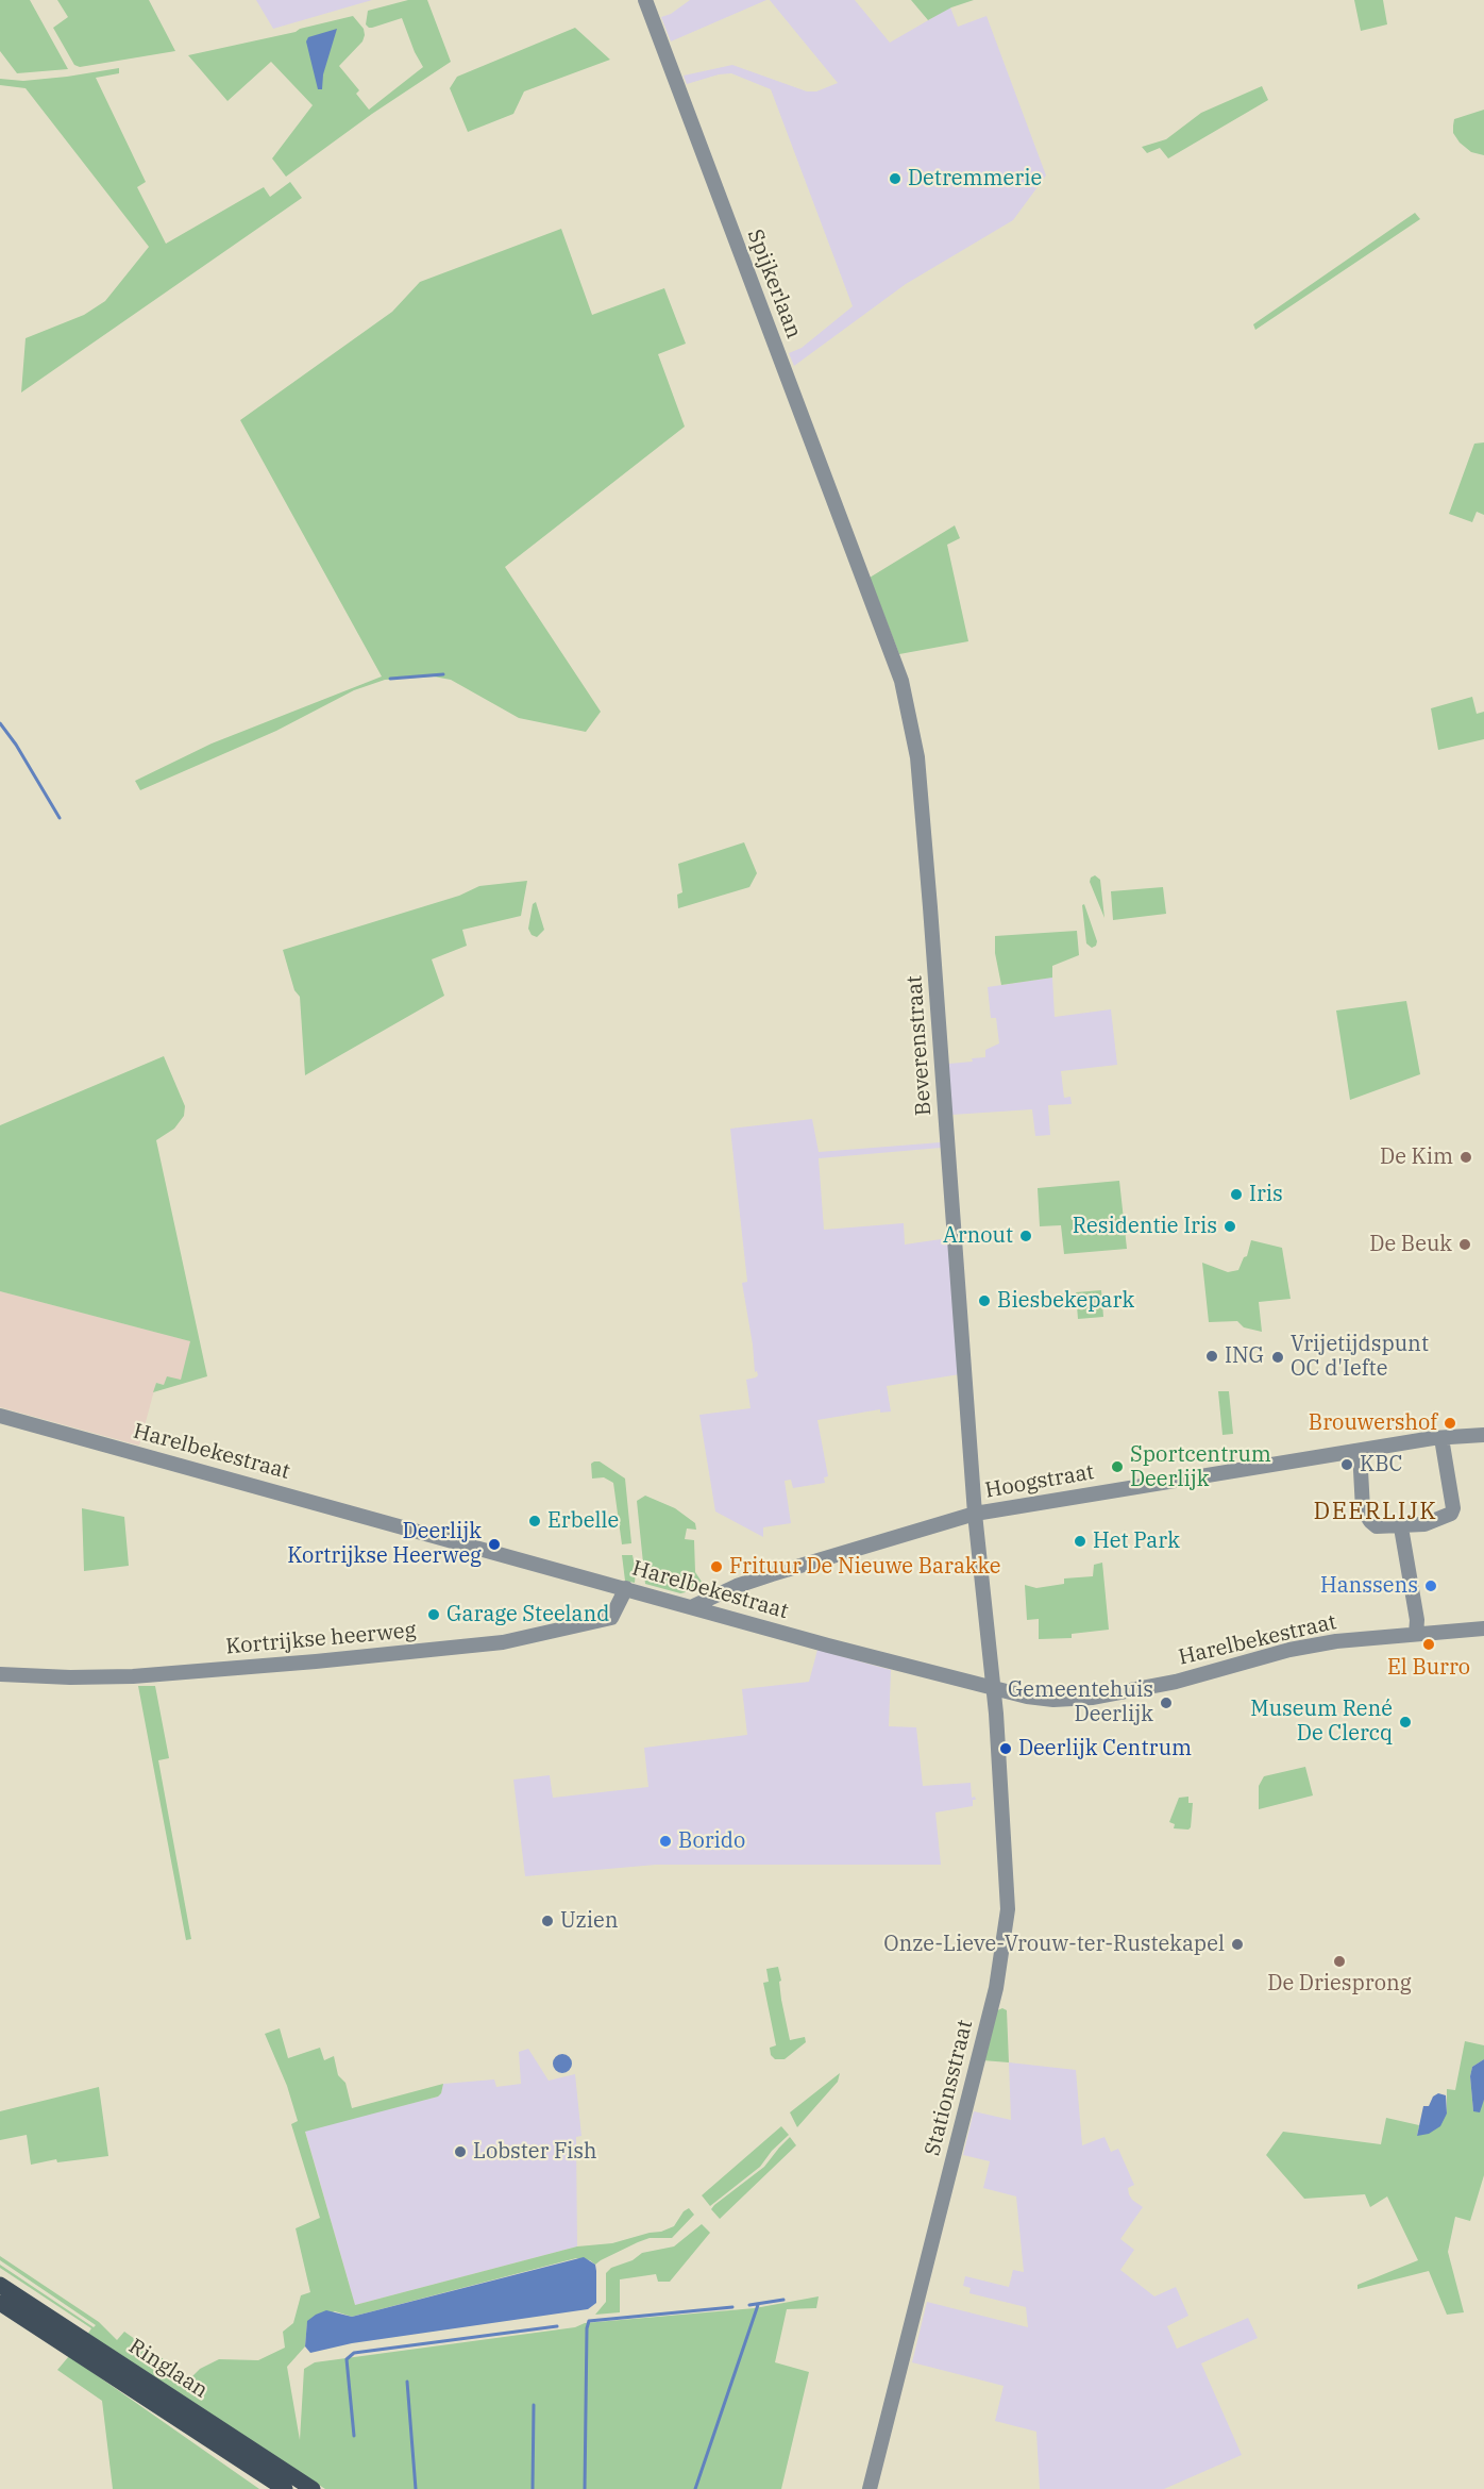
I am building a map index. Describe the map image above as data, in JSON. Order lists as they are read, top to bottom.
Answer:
{
  "streets": {
    "main road": ["Ringlaan"],
    "street": [
      "Spijkerlaan",
      "Beverenstraat",
      "Harelbekestraat",
      "Hoogstraat",
      "Kortrijkse heerweg",
      "Stationsstraat"
    ]
  },
  "crossings": [
    ["Spijkerlaan", "Beverenstraat"],
    ["Beverenstraat", "Harelbekestraat"],
    ["Beverenstraat", "Hoogstraat"],
    ["Beverenstraat", "Stationsstraat"],
    ["Harelbekestraat", "Hoogstraat"],
    ["Harelbekestraat", "Kortrijkse heerweg"],
    ["Harelbekestraat", "Stationsstraat"]
  ],
  "districts": ["DEERLIJK"],
  "places": [
    "Detremmerie",
    "De Kim",
    "Iris",
    "Residentie Iris",
    "Arnout",
    "De Beuk",
    "Biesbekepark",
    "ING",
    "Vrijetijdspunt OC d'Iefte",
    "Brouwershof",
    "KBC",
    "Sportcentrum Deerlijk",
    "Erbelle",
    "Het Park",
    "Deerlijk Kortrijkse Heerweg",
    "Frituur De Nieuwe Barakke",
    "Hanssens",
    "Garage Steeland",
    "El Burro",
    "Gemeentehuis Deerlijk",
    "Museum René De Clercq",
    "Deerlijk Centrum",
    "Borido",
    "Uzien",
    "Onze-Lieve-Vrouw-ter-Rustekapel",
    "De Driesprong",
    "Lobster Fish"
  ]
}
